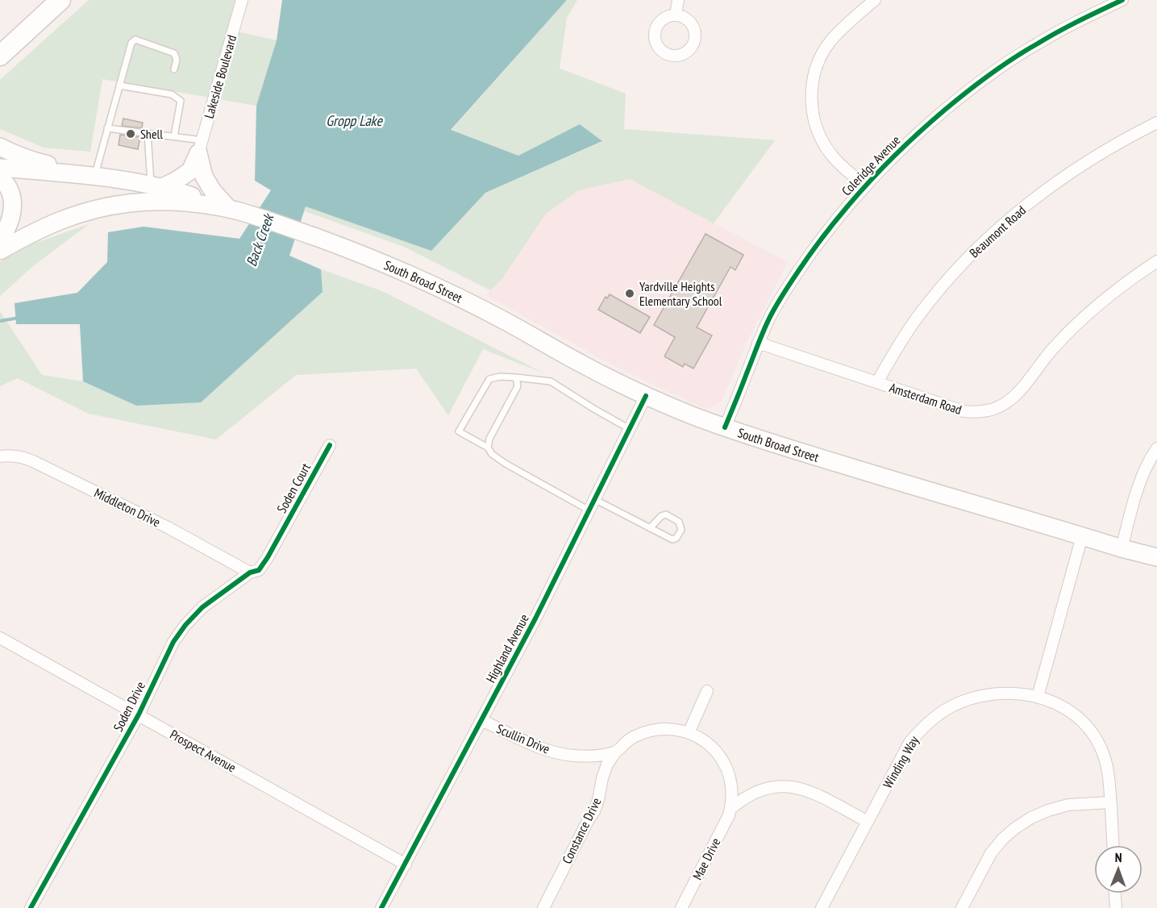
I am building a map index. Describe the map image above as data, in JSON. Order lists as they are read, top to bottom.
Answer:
{
  "streets": {
    "main road": ["South Broad Street"],
    "street": [
      "Lakeside Boulevard",
      "Coleridge Avenue",
      "Beaumont Road",
      "Amsterdam Road",
      "Soden Court",
      "Middleton Drive",
      "Highland Avenue",
      "Soden Drive",
      "Scullin Drive",
      "Prospect Avenue",
      "Winding Way",
      "Constance Drive",
      "Mae Drive"
    ]
  },
  "crossings": [
    ["Coleridge Avenue", "South Broad Street"],
    ["Coleridge Avenue", "Amsterdam Road"],
    ["Beaumont Road", "Amsterdam Road"],
    ["South Broad Street", "Highland Avenue"],
    ["Soden Court", "Soden Drive"],
    ["Middleton Drive", "Soden Drive"],
    ["Highland Avenue", "Scullin Drive"],
    ["Highland Avenue", "Prospect Avenue"],
    ["Soden Drive", "Prospect Avenue"],
    ["Scullin Drive", "Constance Drive"]
  ],
  "water": ["Gropp Lake", "Back Creek"],
  "places": ["Shell", "Yardville Heights Elementary School"],
  "north": "top"
}
